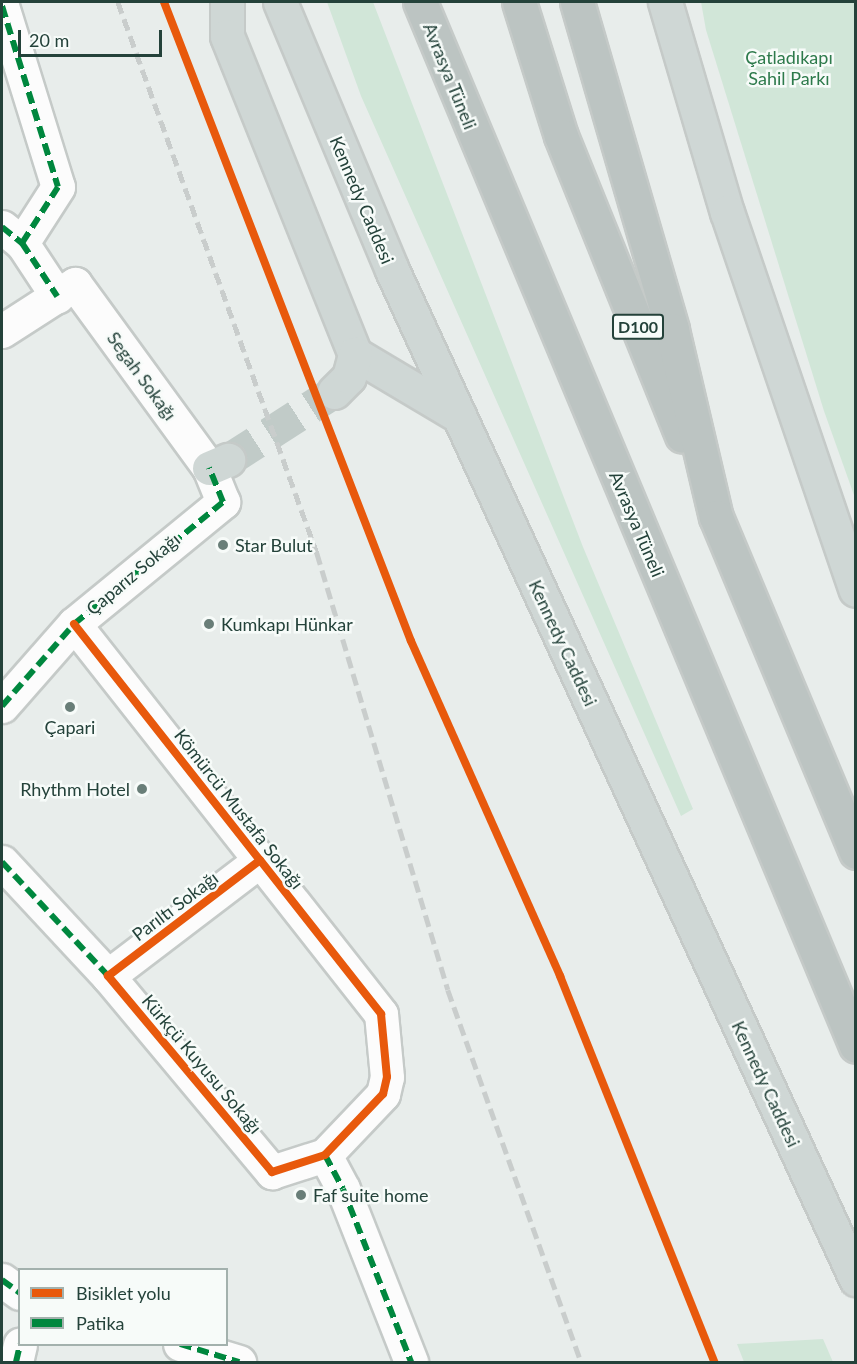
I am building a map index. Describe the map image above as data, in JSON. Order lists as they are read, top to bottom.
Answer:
{
  "streets": {
    "highway": ["Avrasya Tüneli", "D100"],
    "main road": ["Kennedy Caddesi"],
    "street": [
      "Segah Sokağı",
      "Çaparız Sokağı",
      "Kömürcü Mustafa Sokağı",
      "Parıltı Sokağı",
      "Kürkçü Kuyusu Sokağı"
    ]
  },
  "crossings": [
    ["Segah Sokağı", "Çaparız Sokağı"],
    ["Çaparız Sokağı", "Kömürcü Mustafa Sokağı"],
    ["Kömürcü Mustafa Sokağı", "Parıltı Sokağı"],
    ["Kömürcü Mustafa Sokağı", "Kürkçü Kuyusu Sokağı"],
    ["Parıltı Sokağı", "Kürkçü Kuyusu Sokağı"]
  ],
  "parks": ["Çatladıkapı Sahil Parkı"],
  "places": [
    "Star Bulut",
    "Kumkapı Hünkar",
    "Çapari",
    "Rhythm Hotel",
    "Faf suite home"
  ],
  "legend": ["Bisiklet yolu", "Patika"],
  "scale_bar": "20 m"
}
